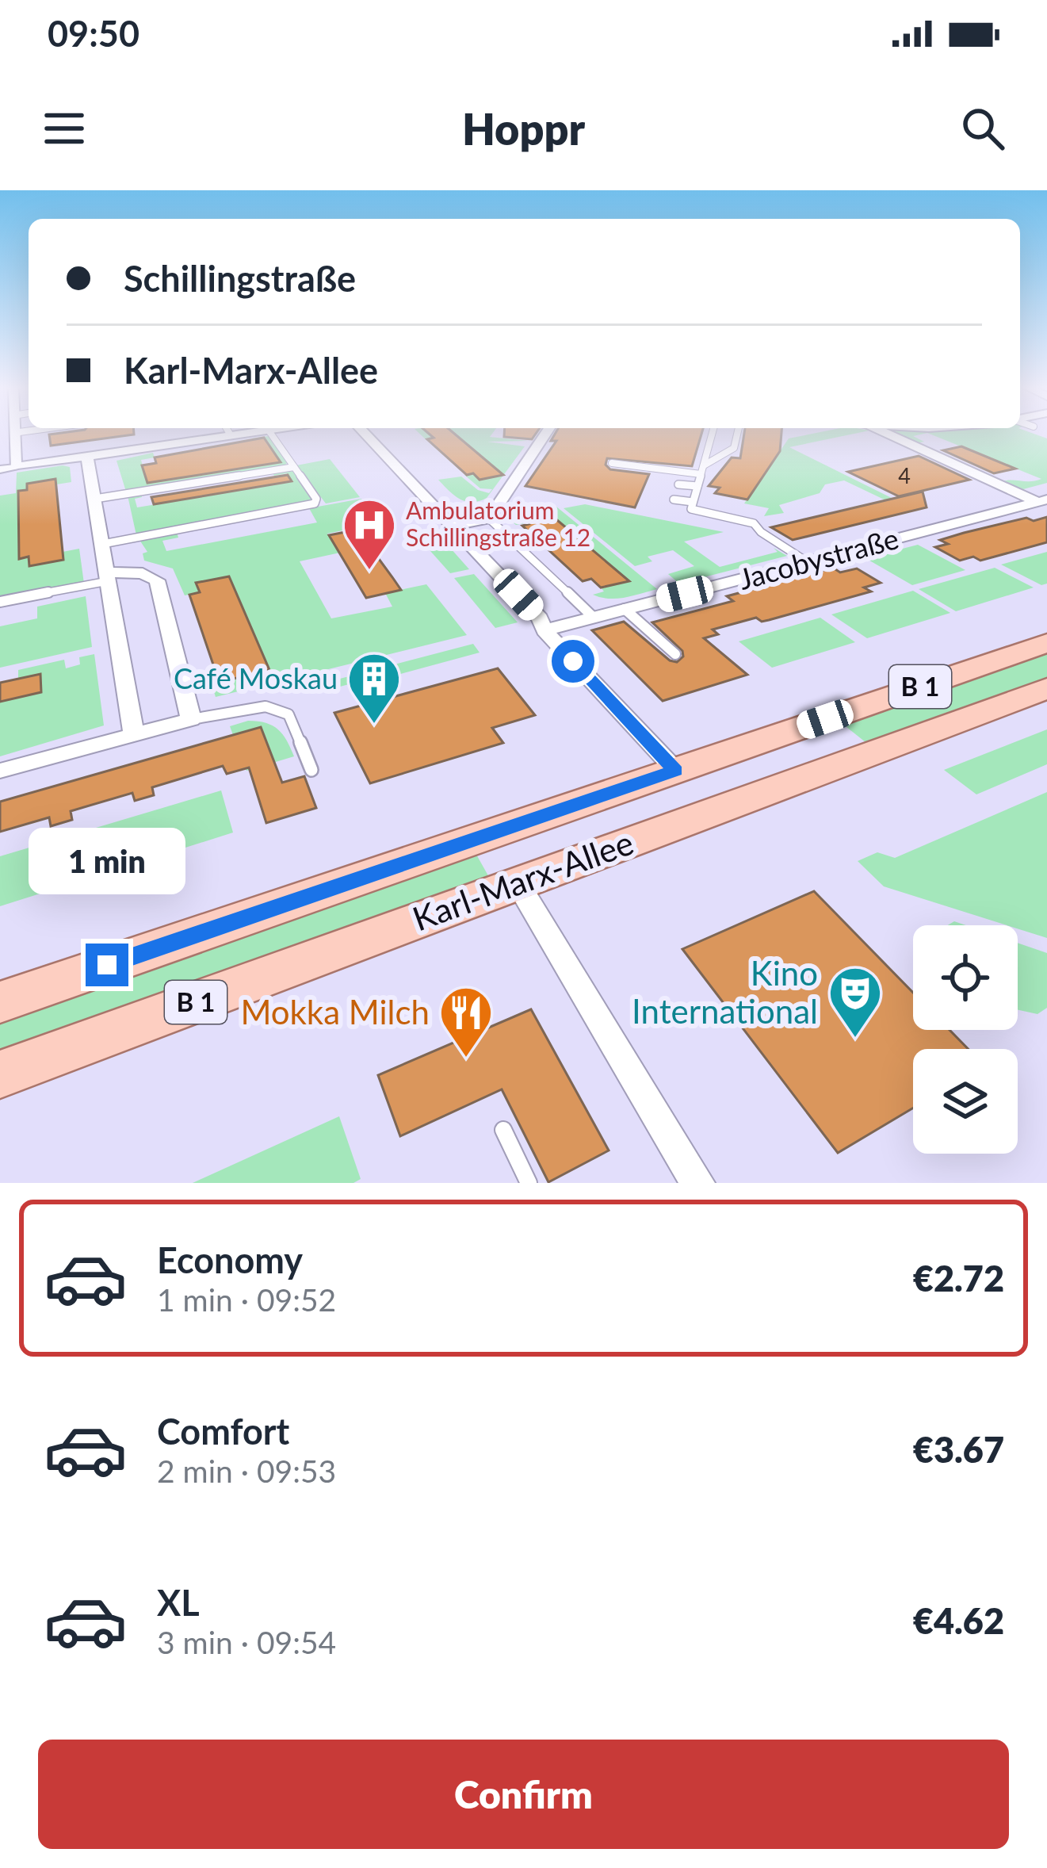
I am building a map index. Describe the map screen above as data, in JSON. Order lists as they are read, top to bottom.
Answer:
{
  "streets": {
    "main road": ["B 1", "Karl-Marx-Allee"],
    "street": ["Jacobystraße"]
  },
  "places": {
    "hospital": ["Ambulatorium Schillingstraße 12"],
    "building": ["Café Moskau"],
    "theatre": ["Kino International"],
    "restaurant": ["Mokka Milch"]
  },
  "house_numbers": ["4"],
  "page": {
    "status": "09:50",
    "header": "Hoppr",
    "banner": ["Schillingstraße", "Karl-Marx-Allee"],
    "bubble": "1 min",
    "list": [
      {
        "name": "Economy",
        "note": "1 min · 09:52",
        "value": "€2.72"
      },
      {
        "name": "Comfort",
        "note": "2 min · 09:53",
        "value": "€3.67"
      },
      {
        "name": "XL",
        "note": "3 min · 09:54",
        "value": "€4.62"
      }
    ],
    "buttons": "Confirm"
  }
}
